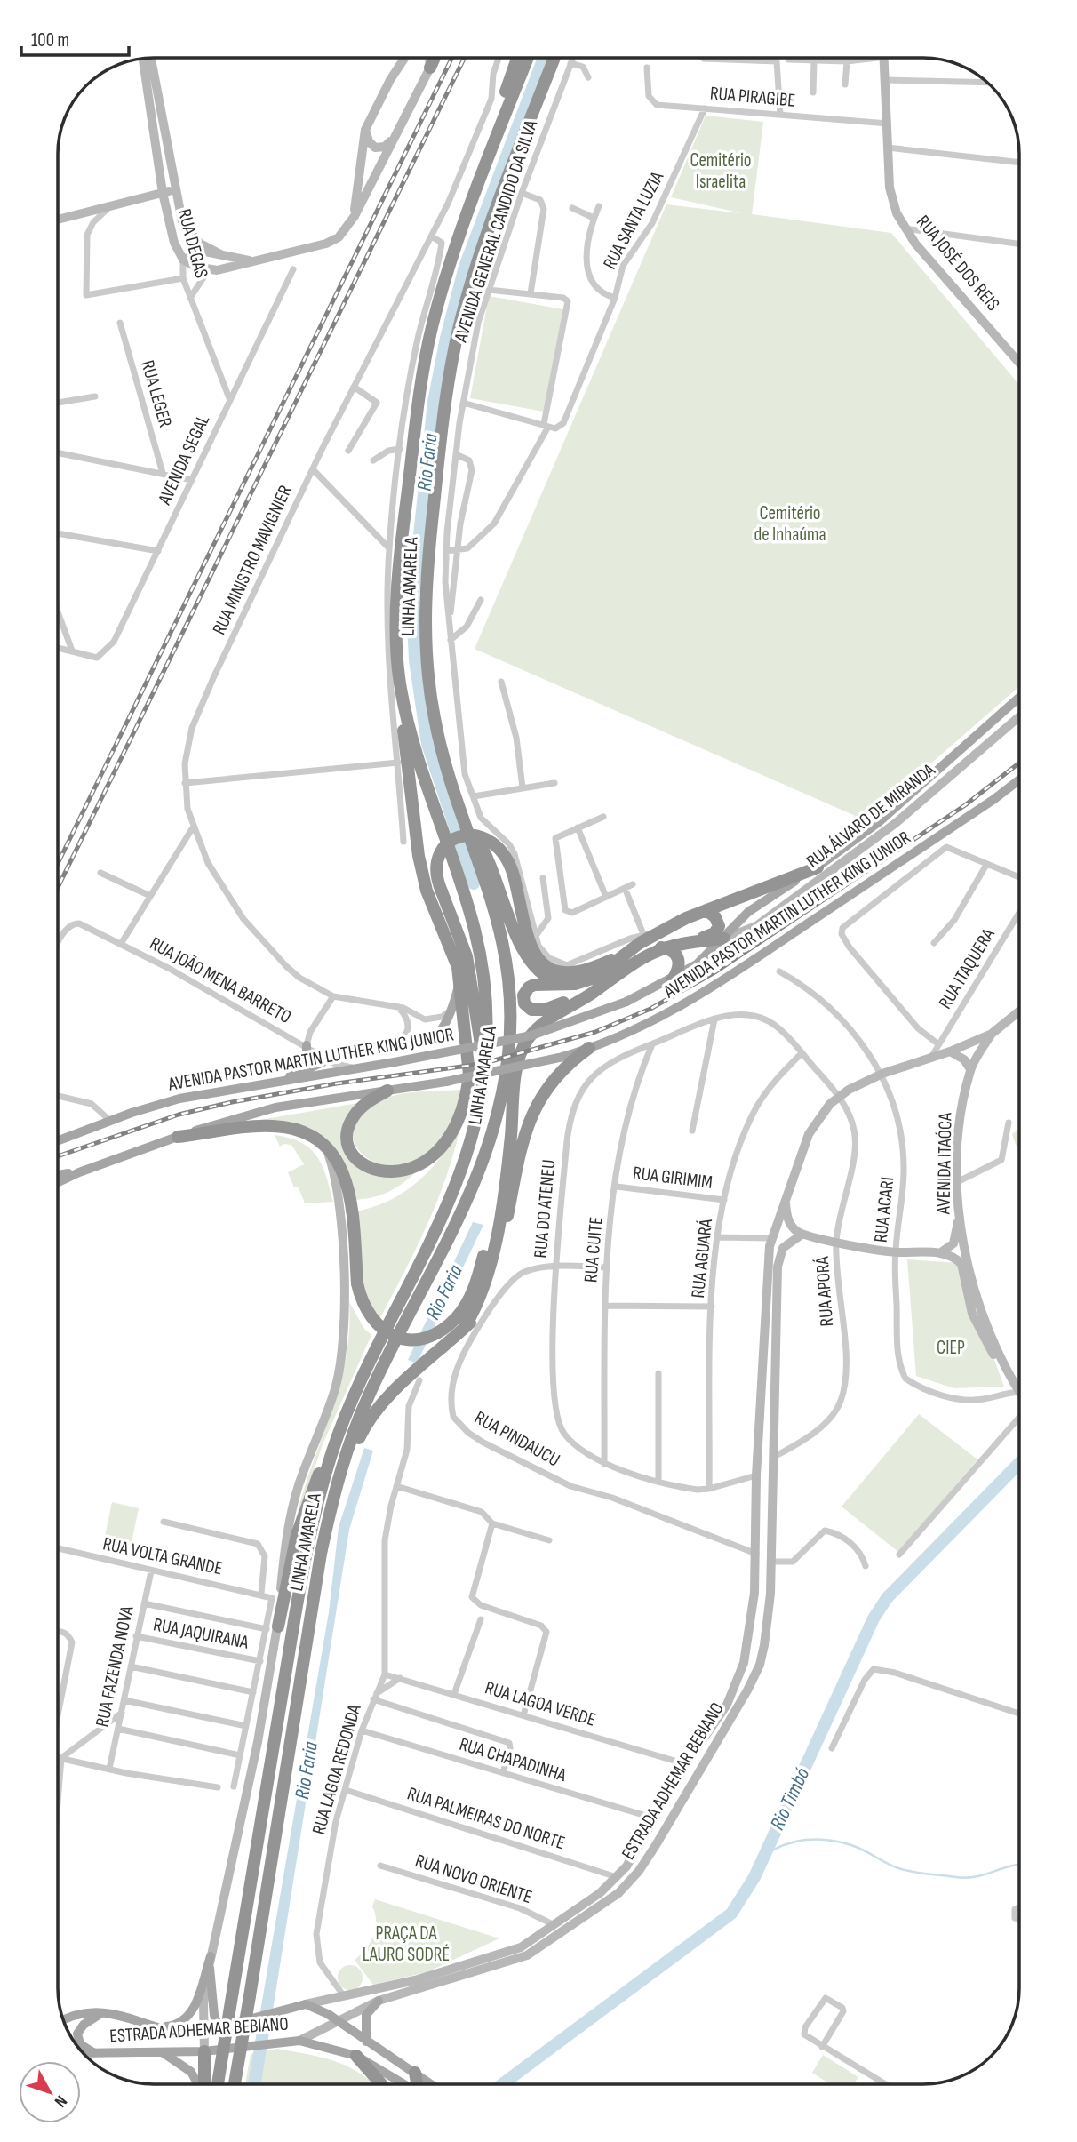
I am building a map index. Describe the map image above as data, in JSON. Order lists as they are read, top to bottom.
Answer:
{
  "streets": {
    "highway": ["LINHA AMARELA"],
    "main road": [
      "RUA DEGAS",
      "RUA JOSÉ DOS REIS",
      "RUA ÁLVARO DE MIRANDA",
      "AVENIDA PASTOR MARTIN LUTHER KING JUNIOR",
      "AVENIDA ITAÓCA",
      "ESTRADA ADHEMAR BEBIANO"
    ],
    "street": [
      "RUA PIRAGIBE",
      "RUA SANTA LUZIA",
      "AVENIDA GENERAL CANDIDO DA SILVA",
      "RUA LEGER",
      "AVENIDA SEGAL",
      "RUA MINISTRO MAVIGNIER",
      "RUA ITAQUERA",
      "RUA JOÃO MENA BARRETO",
      "RUA GIRIMIM",
      "RUA DO ATENEU",
      "RUA ACARI",
      "RUA CUITE",
      "RUA AGUARÁ",
      "RUA APORÁ",
      "RUA PINDAUCU",
      "RUA VOLTA GRANDE",
      "RUA JAQUIRANA",
      "RUA FAZENDA NOVA",
      "RUA LAGOA VERDE",
      "RUA CHAPADINHA",
      "RUA LAGOA REDONDA",
      "RUA PALMEIRAS DO NORTE",
      "RUA NOVO ORIENTE"
    ]
  },
  "crossings": [
    ["RUA PIRAGIBE", "RUA SANTA LUZIA"],
    ["RUA PIRAGIBE", "RUA JOSÉ DOS REIS"],
    ["RUA DEGAS", "AVENIDA SEGAL"],
    ["LINHA AMARELA", "RUA VOLTA GRANDE"],
    ["LINHA AMARELA", "ESTRADA ADHEMAR BEBIANO"],
    ["RUA ÁLVARO DE MIRANDA", "AVENIDA PASTOR MARTIN LUTHER KING JUNIOR"],
    ["AVENIDA PASTOR MARTIN LUTHER KING JUNIOR", "RUA JOÃO MENA BARRETO"],
    ["RUA ITAQUERA", "ESTRADA ADHEMAR BEBIANO"],
    ["AVENIDA ITAÓCA", "RUA ACARI"],
    ["AVENIDA ITAÓCA", "ESTRADA ADHEMAR BEBIANO"],
    ["RUA GIRIMIM", "RUA CUITE"],
    ["RUA GIRIMIM", "RUA AGUARÁ"],
    ["RUA DO ATENEU", "RUA CUITE"],
    ["RUA DO ATENEU", "RUA AGUARÁ"],
    ["RUA DO ATENEU", "RUA APORÁ"],
    ["RUA DO ATENEU", "RUA PINDAUCU"],
    ["RUA DO ATENEU", "ESTRADA ADHEMAR BEBIANO"],
    ["RUA ACARI", "ESTRADA ADHEMAR BEBIANO"],
    ["RUA CUITE", "RUA PINDAUCU"],
    ["RUA APORÁ", "ESTRADA ADHEMAR BEBIANO"],
    ["RUA PINDAUCU", "ESTRADA ADHEMAR BEBIANO"],
    ["RUA VOLTA GRANDE", "RUA FAZENDA NOVA"],
    ["RUA JAQUIRANA", "RUA FAZENDA NOVA"],
    ["RUA LAGOA VERDE", "RUA LAGOA REDONDA"],
    ["RUA LAGOA VERDE", "ESTRADA ADHEMAR BEBIANO"],
    ["RUA CHAPADINHA", "RUA LAGOA REDONDA"],
    ["RUA CHAPADINHA", "ESTRADA ADHEMAR BEBIANO"],
    ["RUA LAGOA REDONDA", "ESTRADA ADHEMAR BEBIANO"],
    ["RUA LAGOA REDONDA", "RUA PALMEIRAS DO NORTE"],
    ["ESTRADA ADHEMAR BEBIANO", "RUA PALMEIRAS DO NORTE"],
    ["ESTRADA ADHEMAR BEBIANO", "RUA NOVO ORIENTE"]
  ],
  "water": ["Rio Faria", "Rio Timbó"],
  "parks": [
    "Cemitério Israelita",
    "Cemitério de Inhaúma",
    "CIEP",
    "PRAÇA DA LAURO SODRÉ"
  ],
  "scale_bar": "100 m",
  "north": "bottom right"
}
